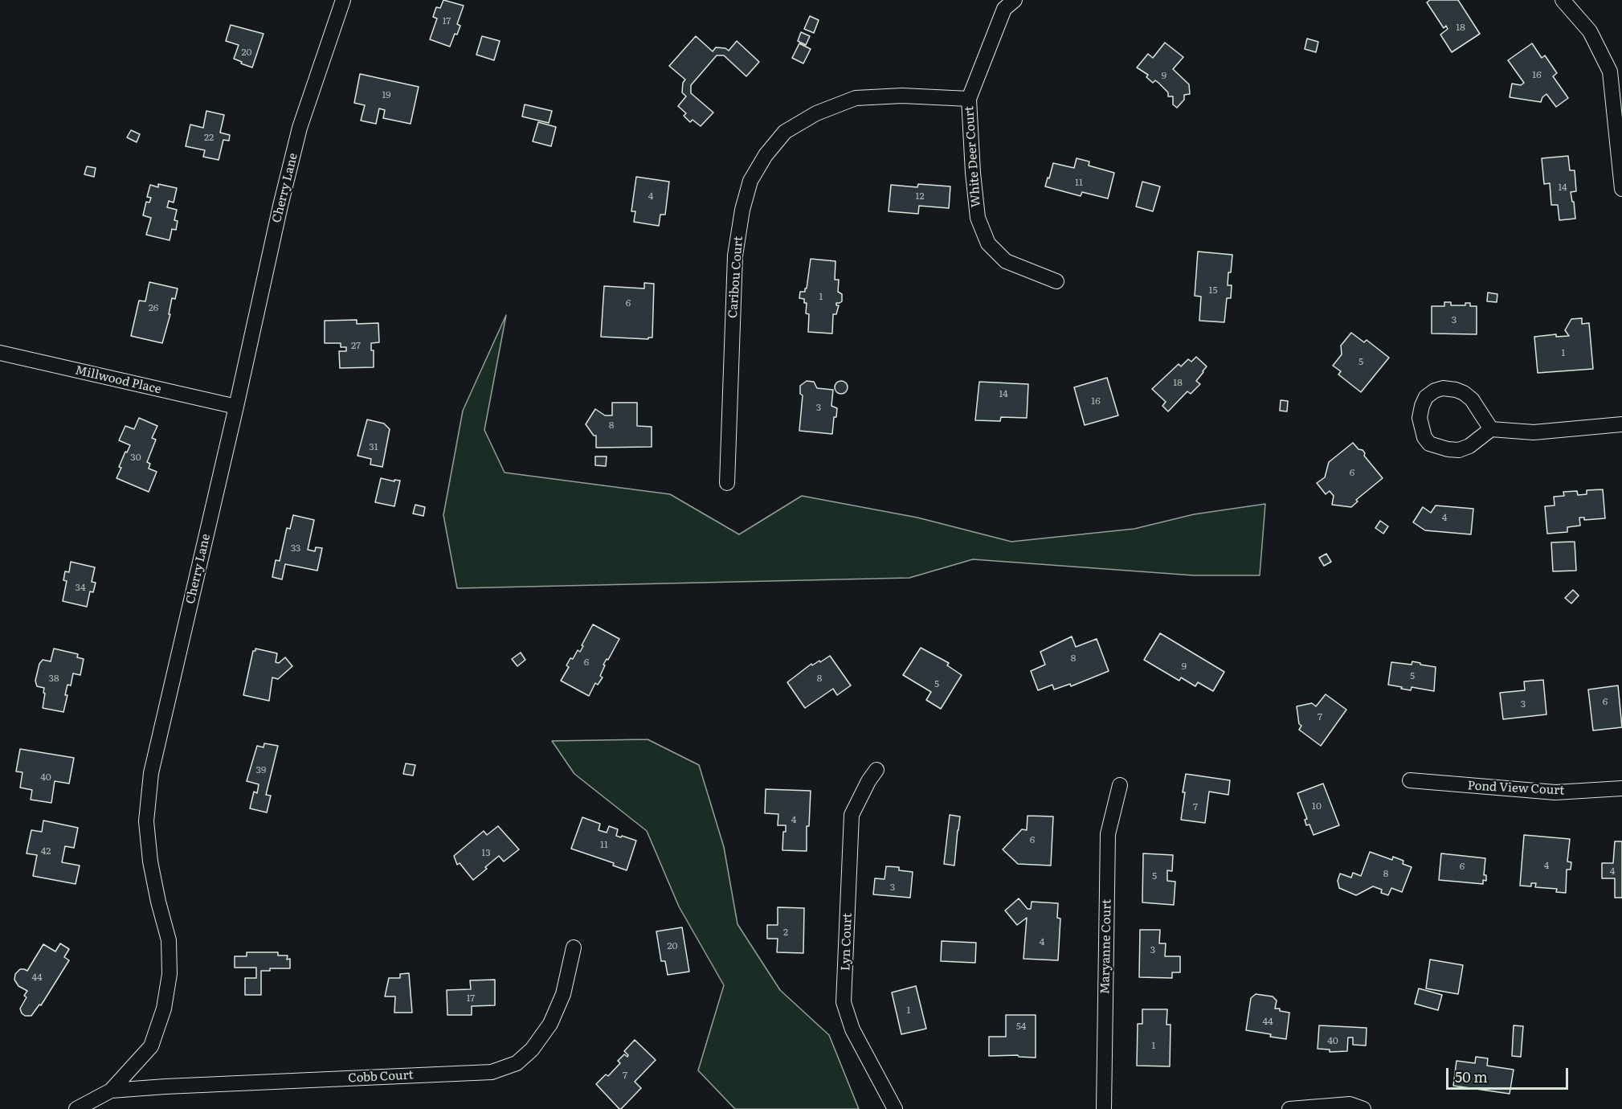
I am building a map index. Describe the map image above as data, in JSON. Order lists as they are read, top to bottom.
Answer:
{
  "streets": {
    "street": [
      "White Deer Court",
      "Cherry Lane",
      "Caribou Court",
      "Millwood Place",
      "Pond View Court",
      "Lyn Court",
      "Maryanne Court",
      "Cobb Court"
    ]
  },
  "crossings": [
    ["White Deer Court", "Caribou Court"],
    ["Cherry Lane", "Millwood Place"],
    ["Cherry Lane", "Cobb Court"]
  ],
  "house_numbers": [
    "17",
    "18",
    "20",
    "16",
    "9",
    "19",
    "22",
    "11",
    "14",
    "4",
    "12",
    "15",
    "1",
    "6",
    "26",
    "3",
    "27",
    "1",
    "5",
    "18",
    "14",
    "16",
    "3",
    "8",
    "31",
    "30",
    "6",
    "4",
    "33",
    "34",
    "8",
    "6",
    "9",
    "5",
    "38",
    "8",
    "5",
    "6",
    "3",
    "7",
    "39",
    "40",
    "10",
    "7",
    "4",
    "6",
    "11",
    "42",
    "13",
    "4",
    "6",
    "4",
    "8",
    "5",
    "3",
    "2",
    "4",
    "20",
    "3",
    "44",
    "17",
    "1",
    "44",
    "54",
    "40",
    "1",
    "7"
  ],
  "scale_bar": "50 m"
}
